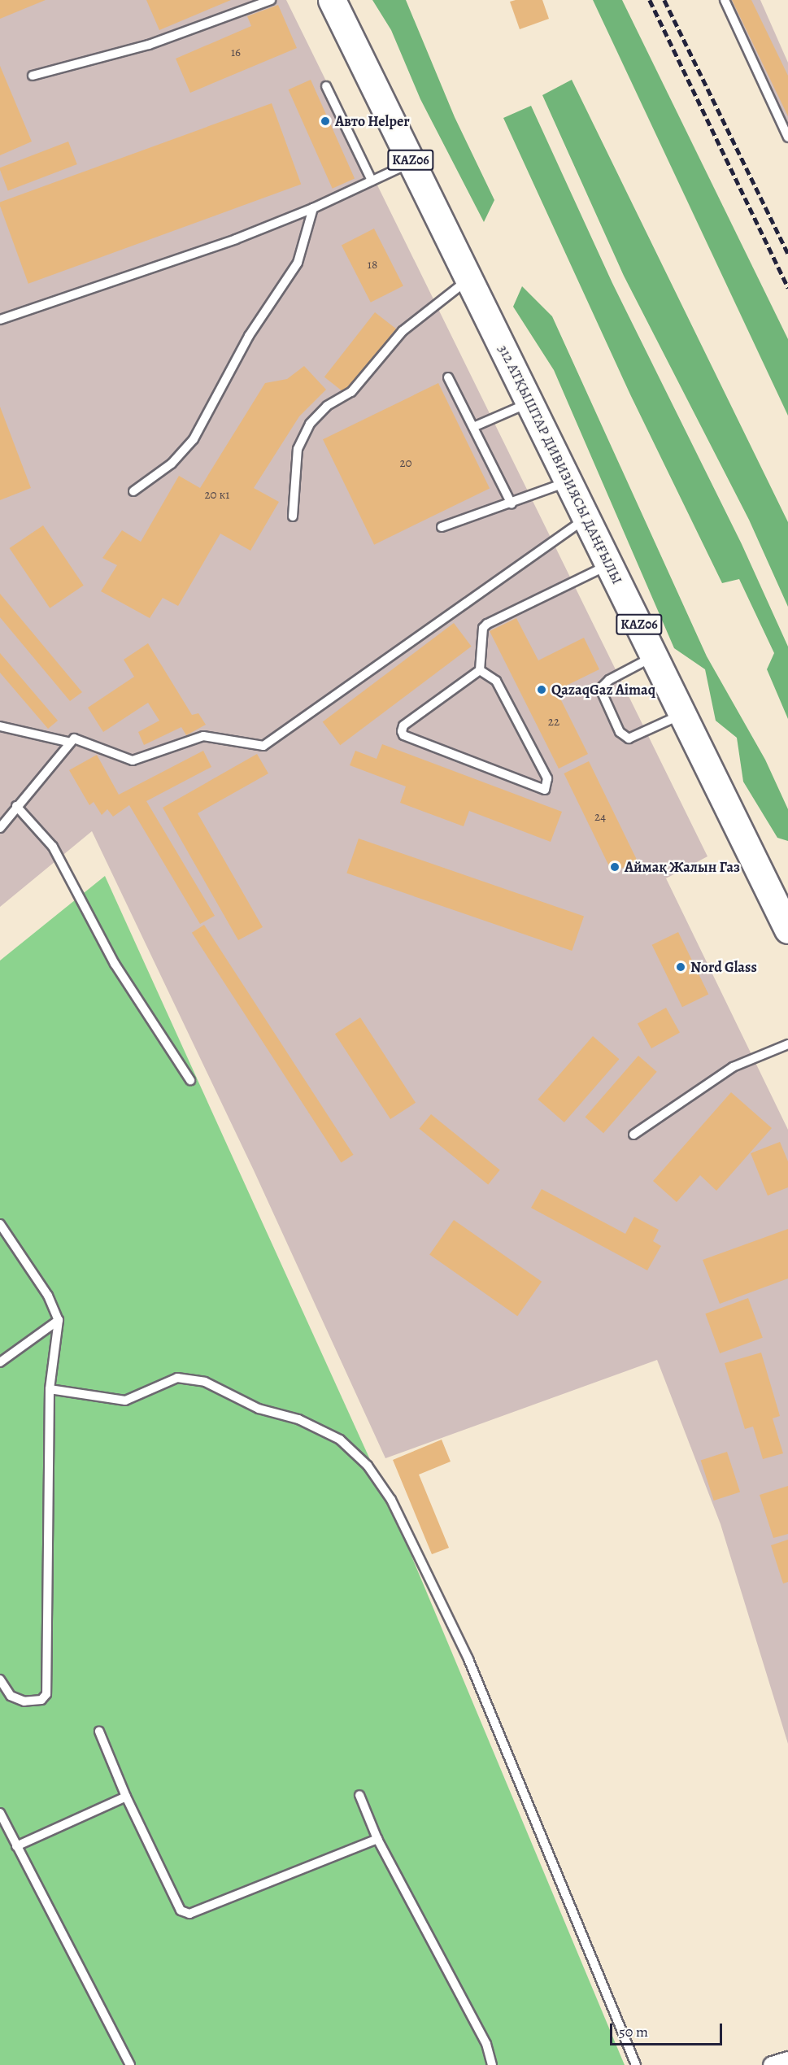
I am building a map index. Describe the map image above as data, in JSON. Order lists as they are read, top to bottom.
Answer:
{
  "streets": {
    "highway": ["KАZ06", "312 АТҚЫШТАР ДИВИЗИЯСЫ ДАҢҒЫЛЫ"]
  },
  "places": [
    "Авто Helper",
    "QazaqGaz Aimaq",
    "Аймақ Жалын Газ",
    "Nord Glass"
  ],
  "house_numbers": [
    "16",
    "18",
    "20",
    "20 к1",
    "22",
    "24"
  ],
  "scale_bar": "50 m"
}
